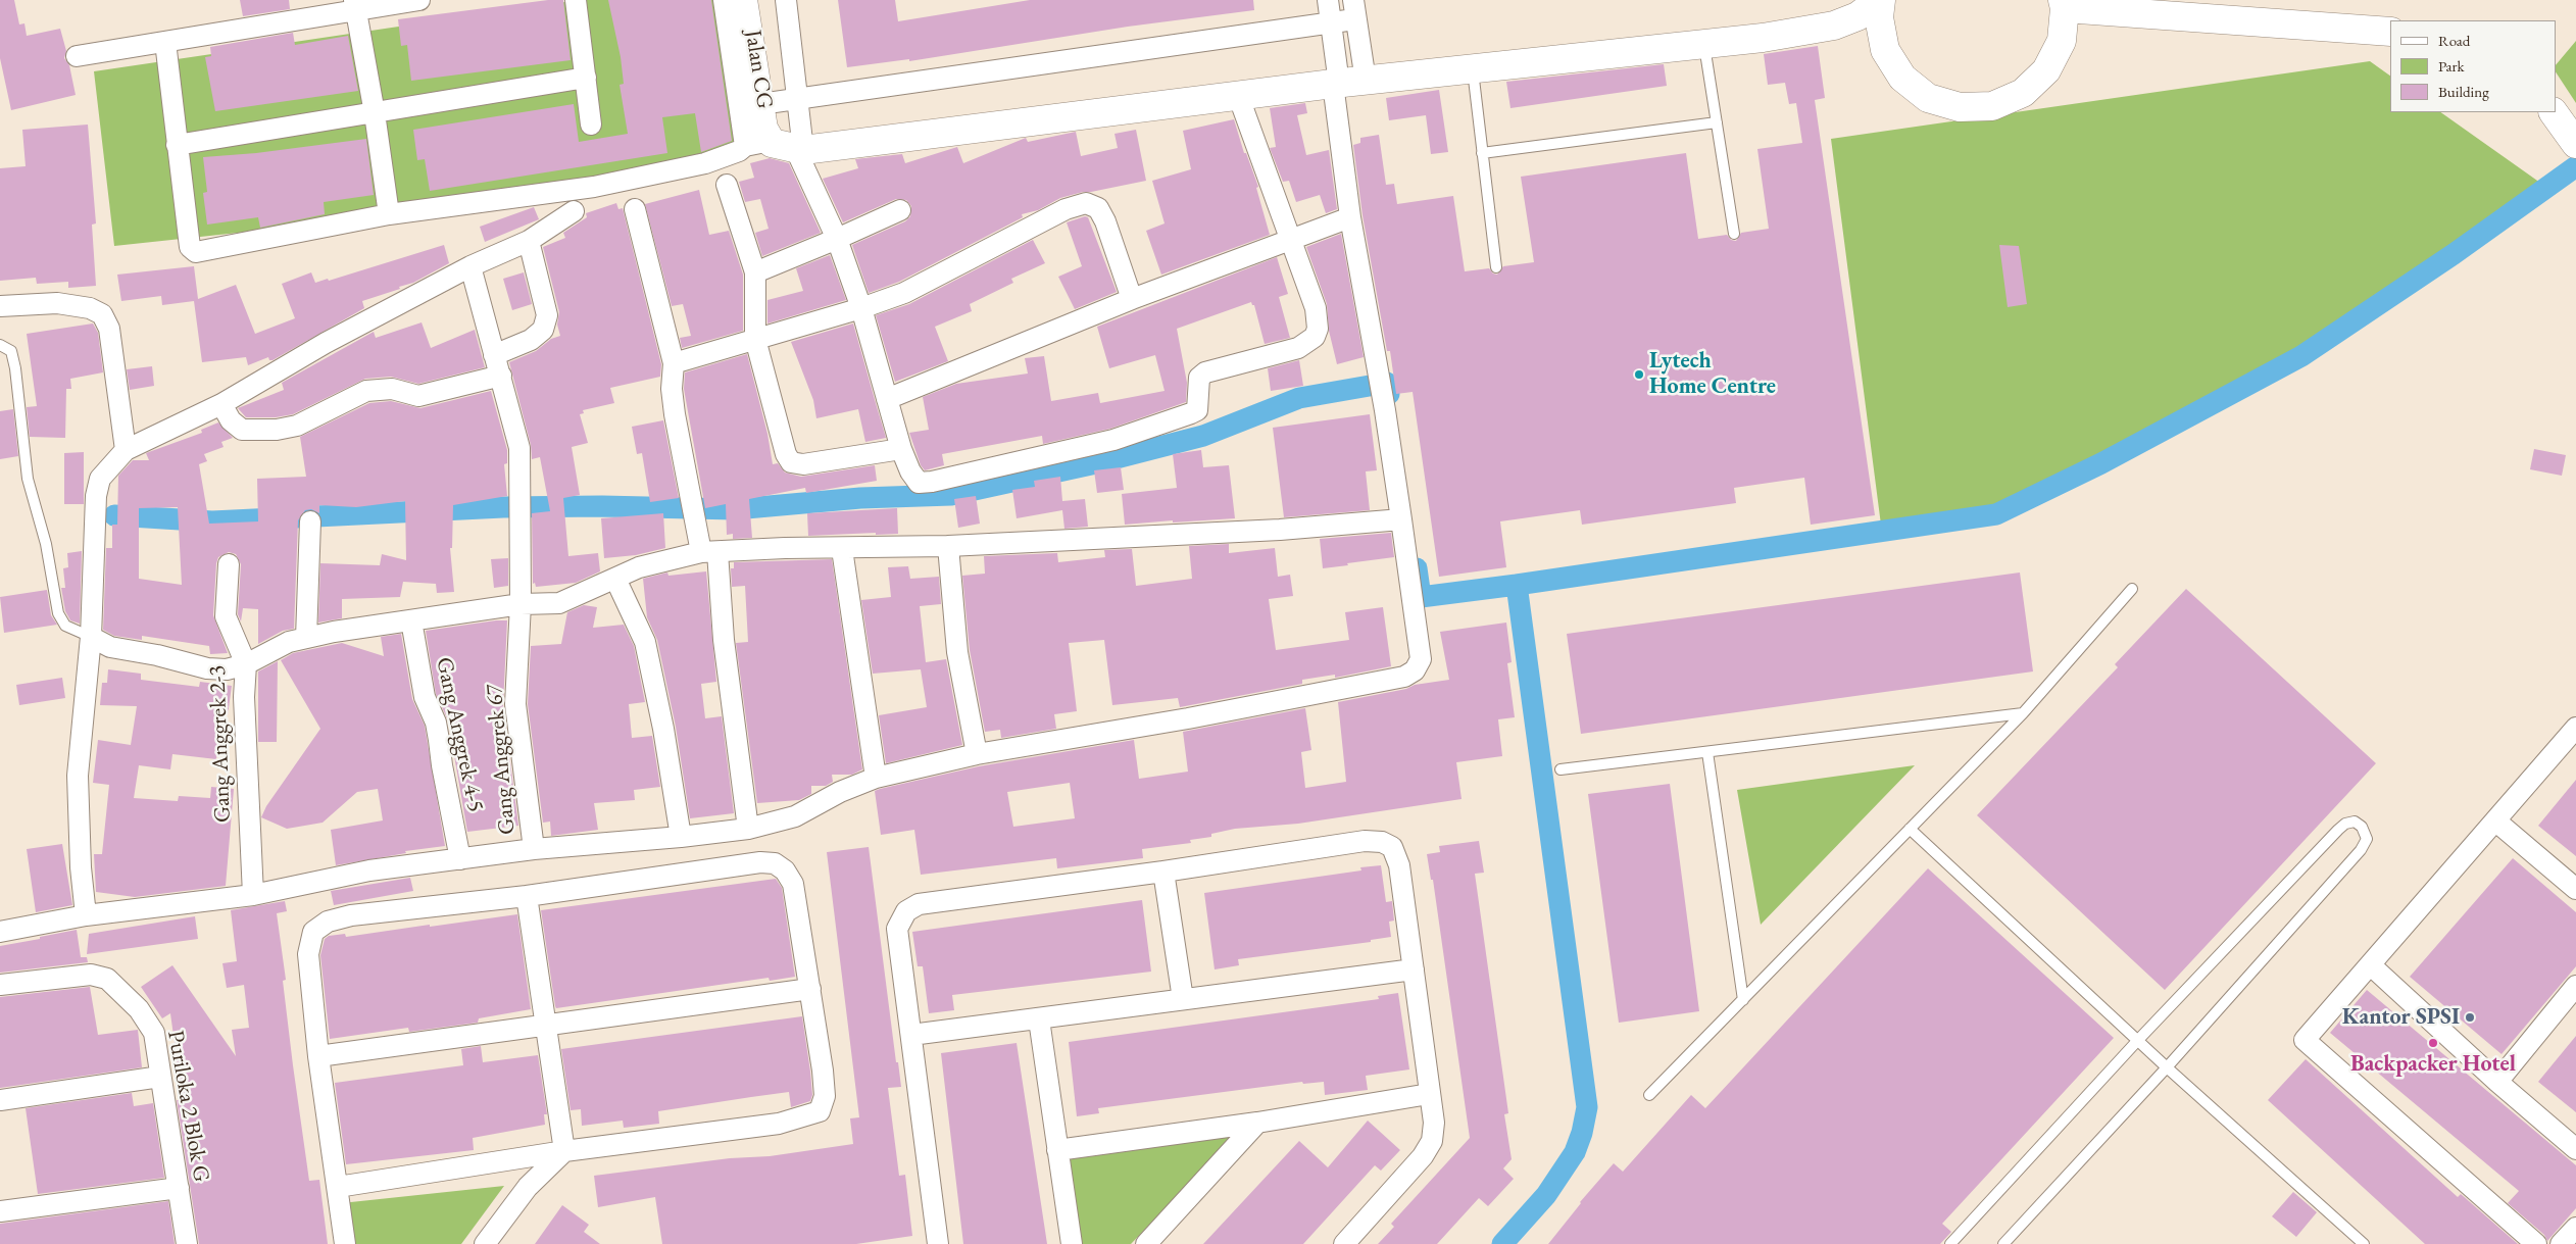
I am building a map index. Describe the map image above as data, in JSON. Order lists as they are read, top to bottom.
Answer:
{
  "streets": {
    "street": [
      "Jalan CG",
      "Gang Anggrek 4-5",
      "Gang Anggrek 2-3",
      "Gang Anggrek 67",
      "Puriloka 2 Blok G"
    ]
  },
  "places": ["Lytech Home Centre", "Kantor SPSI", "Backpacker Hotel"],
  "legend": ["Road", "Park", "Building"]
}
